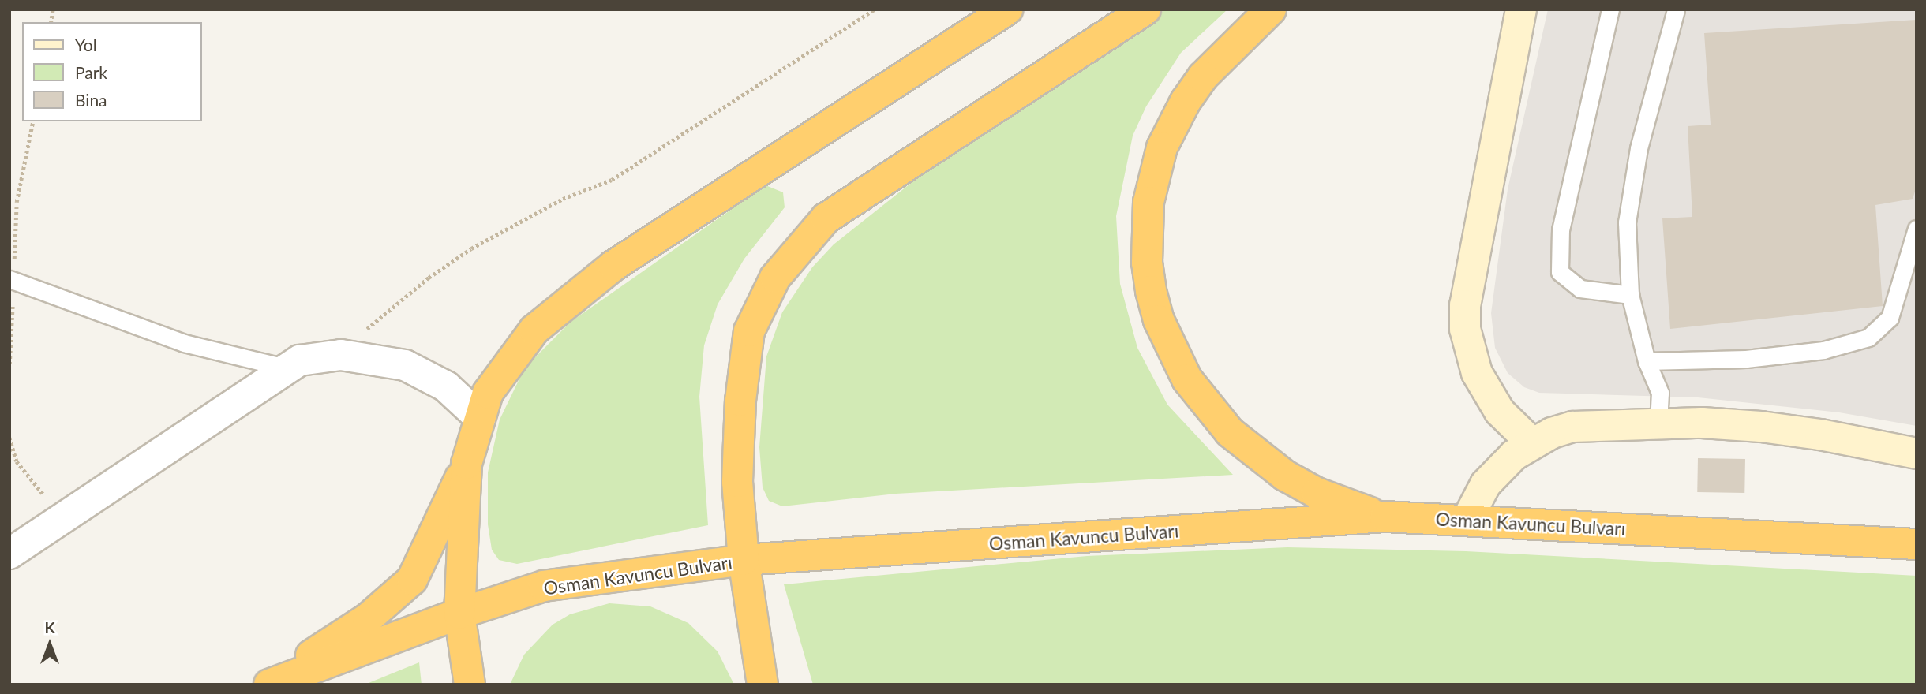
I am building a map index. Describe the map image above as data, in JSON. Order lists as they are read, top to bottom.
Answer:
{
  "streets": {
    "highway": ["Osman Kavuncu Bulvarı"]
  },
  "legend": ["Yol", "Park", "Bina"],
  "north": "top"
}
